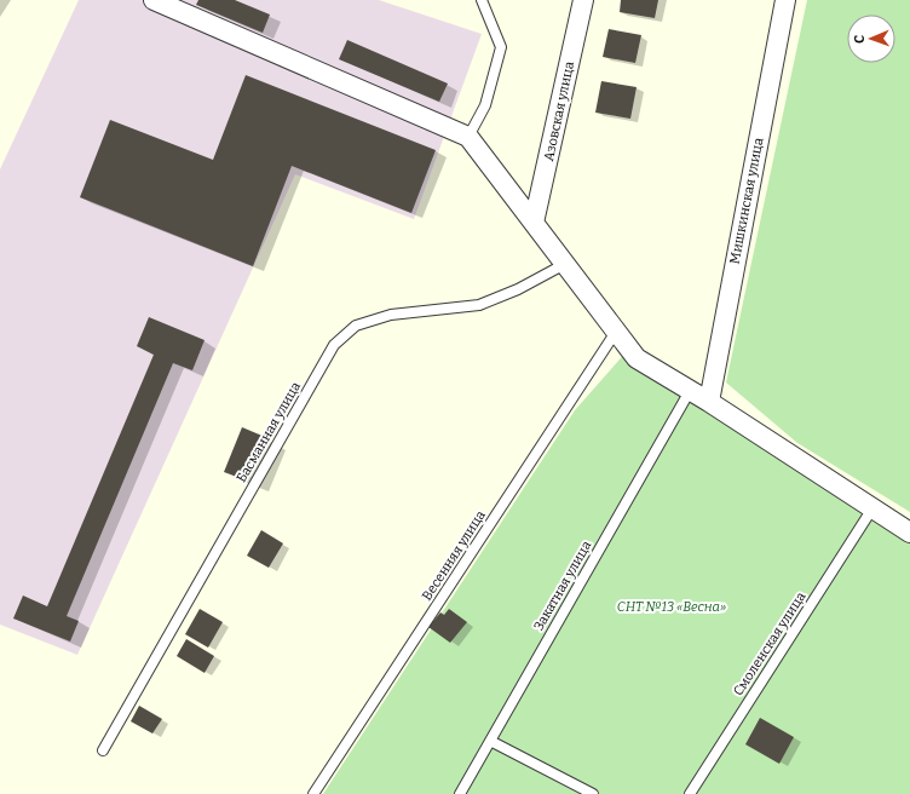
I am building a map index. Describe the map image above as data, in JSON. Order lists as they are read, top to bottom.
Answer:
{
  "streets": {
    "street": ["Азовская улица", "Мишкинская улица"],
    "lane": [
      "Басманная улица",
      "Весенняя улица",
      "Закатная улица",
      "Смоленская улица"
    ]
  },
  "parks": ["СНТ №13 «Весна»"],
  "north": "left"
}
